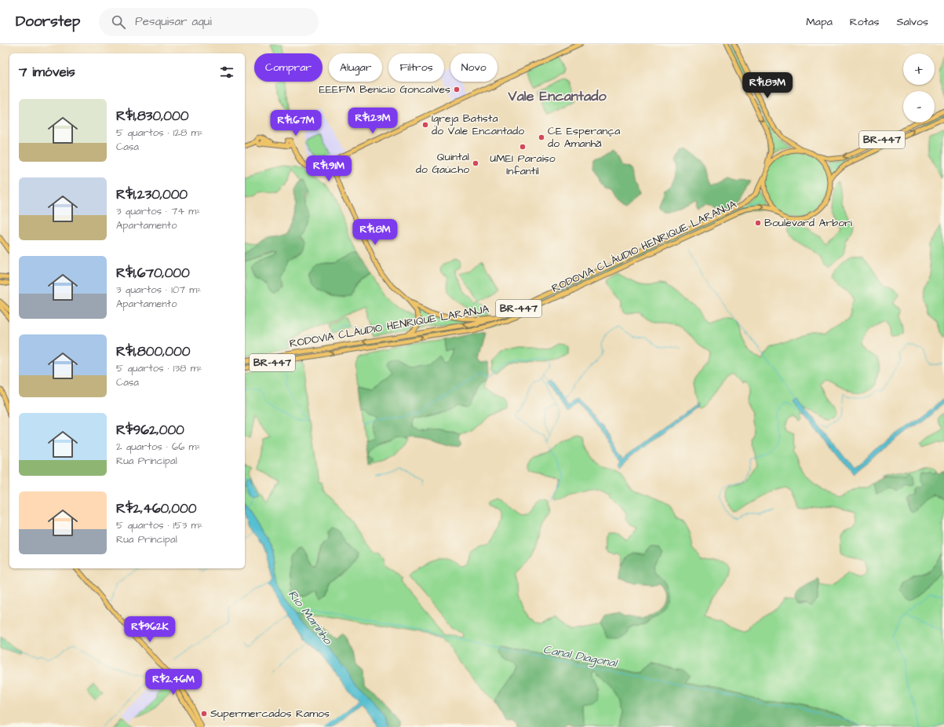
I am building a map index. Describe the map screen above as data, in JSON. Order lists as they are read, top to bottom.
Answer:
{
  "streets": {
    "main road": ["BR-447", "RODOVIA CLÁUDIO HENRIQUE LARANJA"]
  },
  "crossings": [
    ["BR-447", "RODOVIA CLÁUDIO HENRIQUE LARANJA"]
  ],
  "districts": ["Vale Encantado"],
  "water": ["Rio Marinho", "Canal Diagonal"],
  "places": [
    "EEEFM Benicio Goncalves",
    "Igreja Batista do Vale Encantado",
    "CE Esperança do Amanhã",
    "UMEI Paraíso Infantil",
    "Quintal do Gaúcho",
    "Boulevard Arbori",
    "Supermercados Ramos"
  ],
  "page": {
    "header": "Doorstep",
    "search": "Pesquisar aqui",
    "nav": ["Mapa", "Rotas", "Salvos"],
    "map_buttons": ["+", "−"],
    "chip": [
      "Comprar",
      "Alugar",
      "Filtros",
      "Novo"
    ],
    "heading": "7 imóveis",
    "price": [
      "R$1.83M",
      "R$1.23M",
      "R$1.67M",
      "R$1.91M",
      "R$1.8M",
      "R$962K",
      "R$2.46M"
    ],
    "list": [
      {
        "name": "R$1,830,000",
        "note": "5 quartos · 128 m² · Casa"
      },
      {
        "name": "R$1,230,000",
        "note": "3 quartos · 74 m² · Apartamento"
      },
      {
        "name": "R$1,670,000",
        "note": "3 quartos · 107 m² · Apartamento"
      },
      {
        "name": "R$1,800,000",
        "note": "5 quartos · 138 m² · Casa"
      },
      {
        "name": "R$962,000",
        "note": "2 quartos · 66 m² · Rua Principal"
      },
      {
        "name": "R$2,460,000",
        "note": "5 quartos · 153 m² · Rua Principal"
      }
    ]
  }
}
